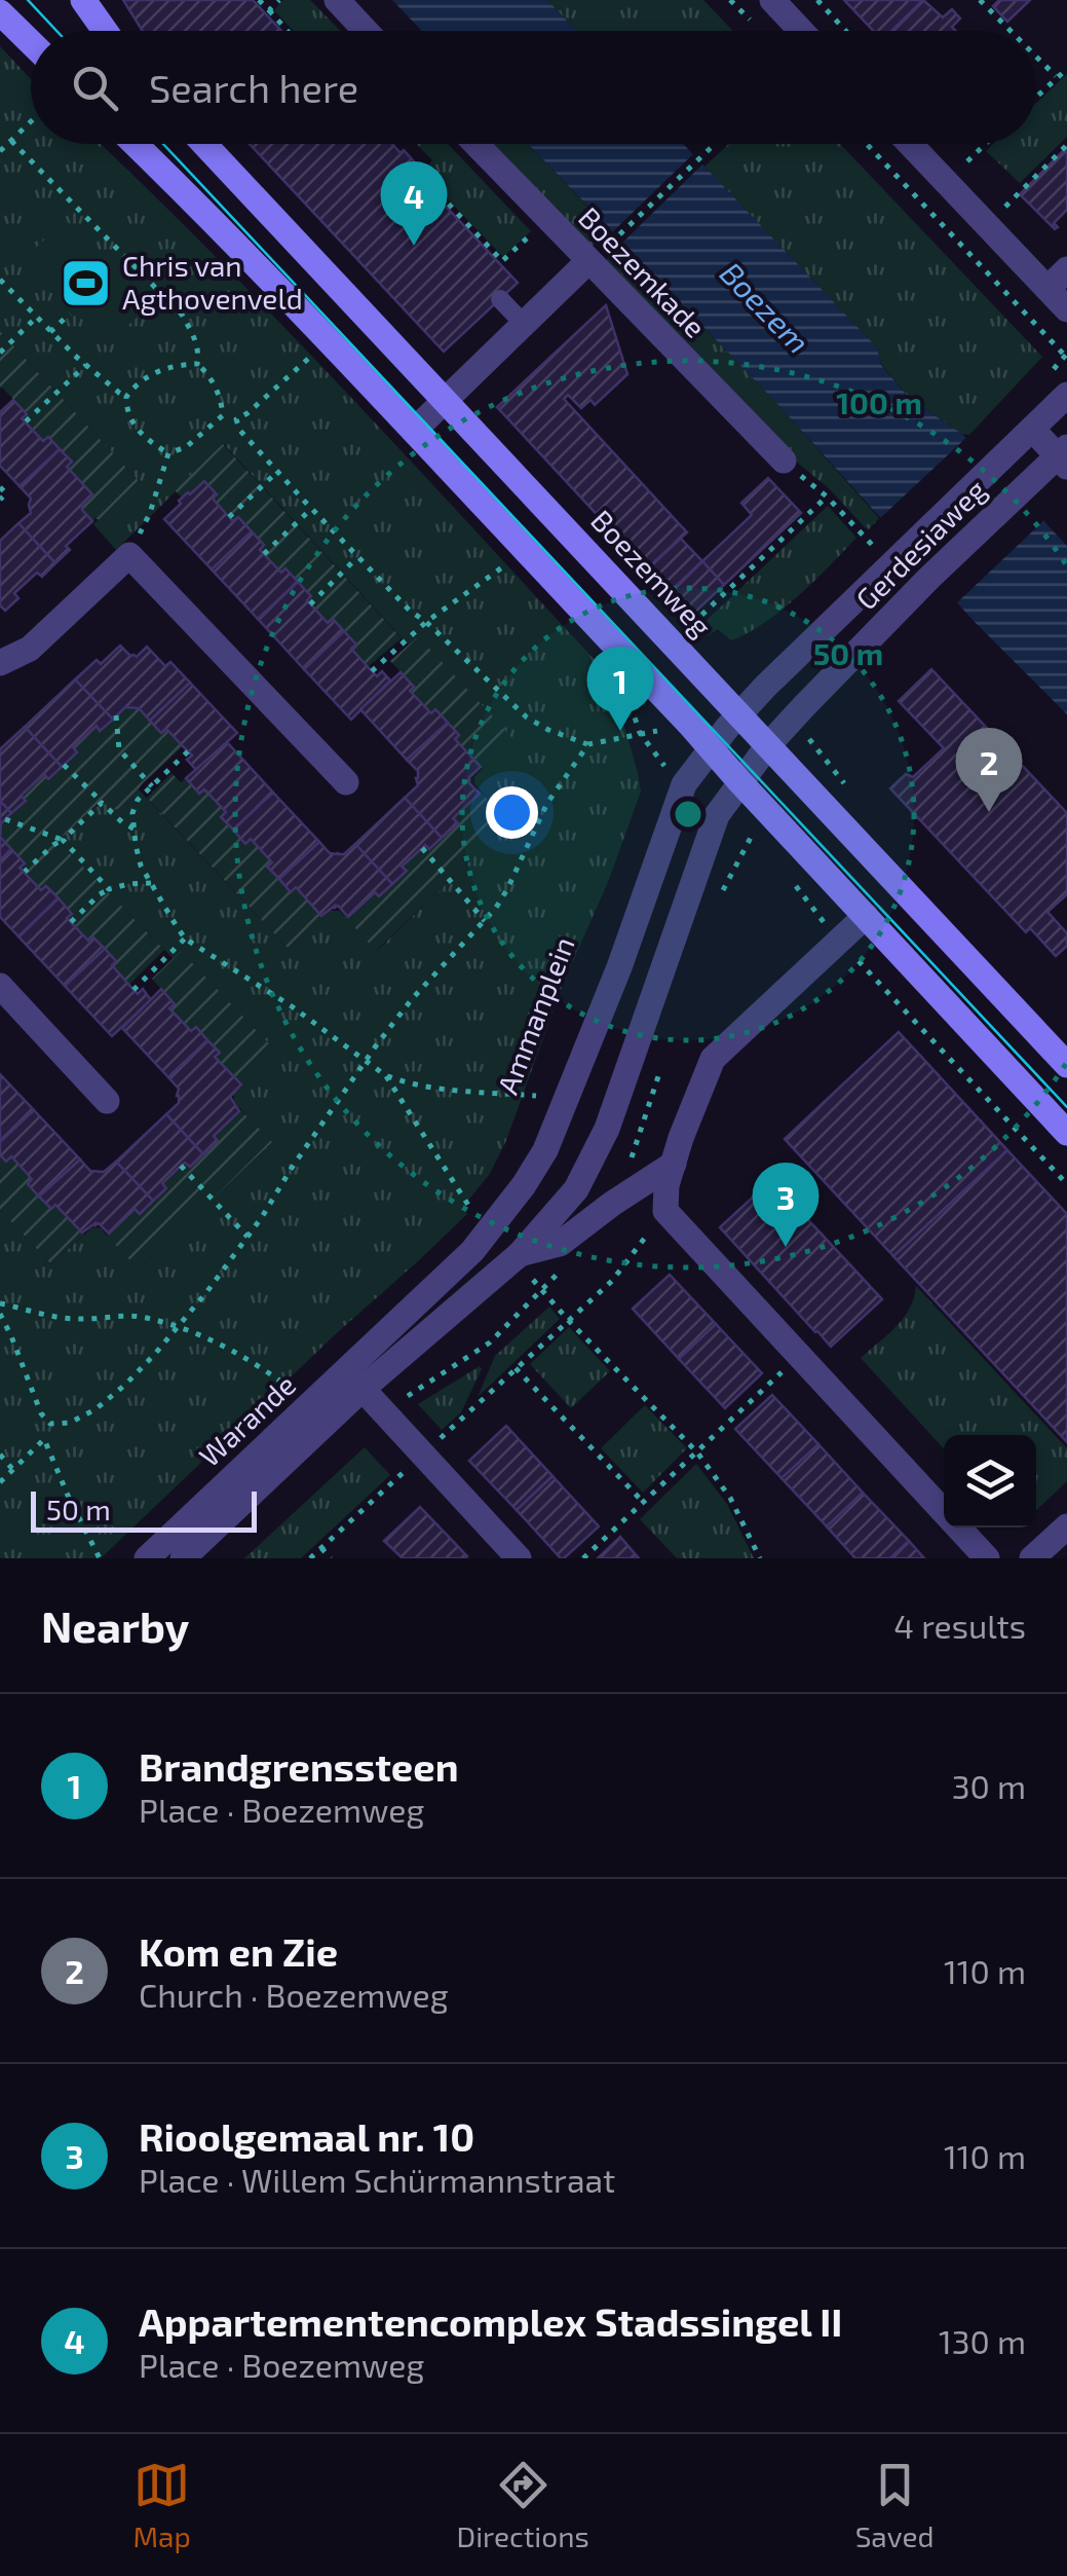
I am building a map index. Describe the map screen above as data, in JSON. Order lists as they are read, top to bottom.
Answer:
{
  "streets": {
    "main road": ["Boezemweg"],
    "street": [
      "Boezemkade",
      "Gerdesiaweg",
      "Ammanplein",
      "Warande"
    ]
  },
  "crossings": [
    ["Gerdesiaweg", "Boezemweg"],
    ["Gerdesiaweg", "Ammanplein"],
    ["Boezemweg", "Ammanplein"],
    ["Ammanplein", "Warande"]
  ],
  "water": ["Boezem"],
  "places": {
    "sports": ["Chris van Agthovenveld"]
  },
  "scale_bar": "50 m",
  "page": {
    "search": "Search here",
    "pins": [
      "4",
      "1",
      "2",
      "3"
    ],
    "scale": "50 m",
    "heading": ["Nearby", "4 results"],
    "list": [
      {
        "mark": "1",
        "name": "Brandgrenssteen",
        "note": "Place · Boezemweg",
        "value": "30 m"
      },
      {
        "mark": "2",
        "name": "Kom en Zie",
        "note": "Church · Boezemweg",
        "value": "110 m"
      },
      {
        "mark": "3",
        "name": "Rioolgemaal nr. 10",
        "note": "Place · Willem Schürmannstraat",
        "value": "110 m"
      },
      {
        "mark": "4",
        "name": "Appartementencomplex Stadssingel II",
        "note": "Place · Boezemweg",
        "value": "130 m"
      }
    ],
    "nav": ["Map", "Directions", "Saved"]
  },
  "rings": ["100 m", "50 m"]
}
